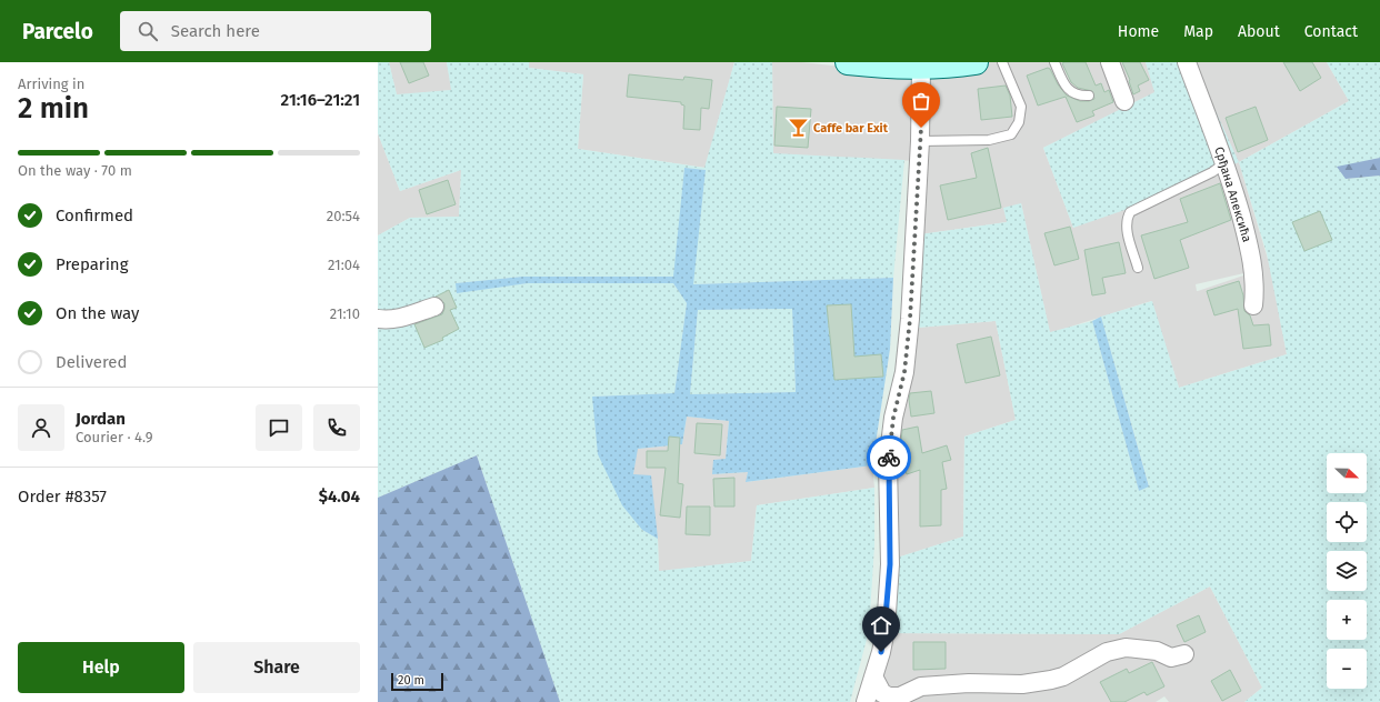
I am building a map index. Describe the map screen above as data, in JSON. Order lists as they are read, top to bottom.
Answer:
{
  "streets": {
    "street": ["Срђана Алексића"]
  },
  "places": {
    "bar": ["Caffe bar Exit"]
  },
  "scale_bar": "20 m",
  "north": "right",
  "page": {
    "header": "Parcelo",
    "search": "Search here",
    "nav": [
      "Home",
      "Map",
      "About",
      "Contact"
    ],
    "heading": ["2 min", "Arriving in", "21:16–21:21"],
    "panel": [
      "Jordan",
      "Courier · 4.9",
      "Order #8357",
      "$4.04"
    ],
    "bar": "On the way · 70 m",
    "list": [
      ["Confirmed", "20:54"],
      ["Preparing", "21:04"],
      ["On the way", "21:10"],
      "Delivered"
    ],
    "map_buttons": ["+", "−"],
    "buttons": ["Help", "Share"],
    "scale": "20 m"
  }
}
